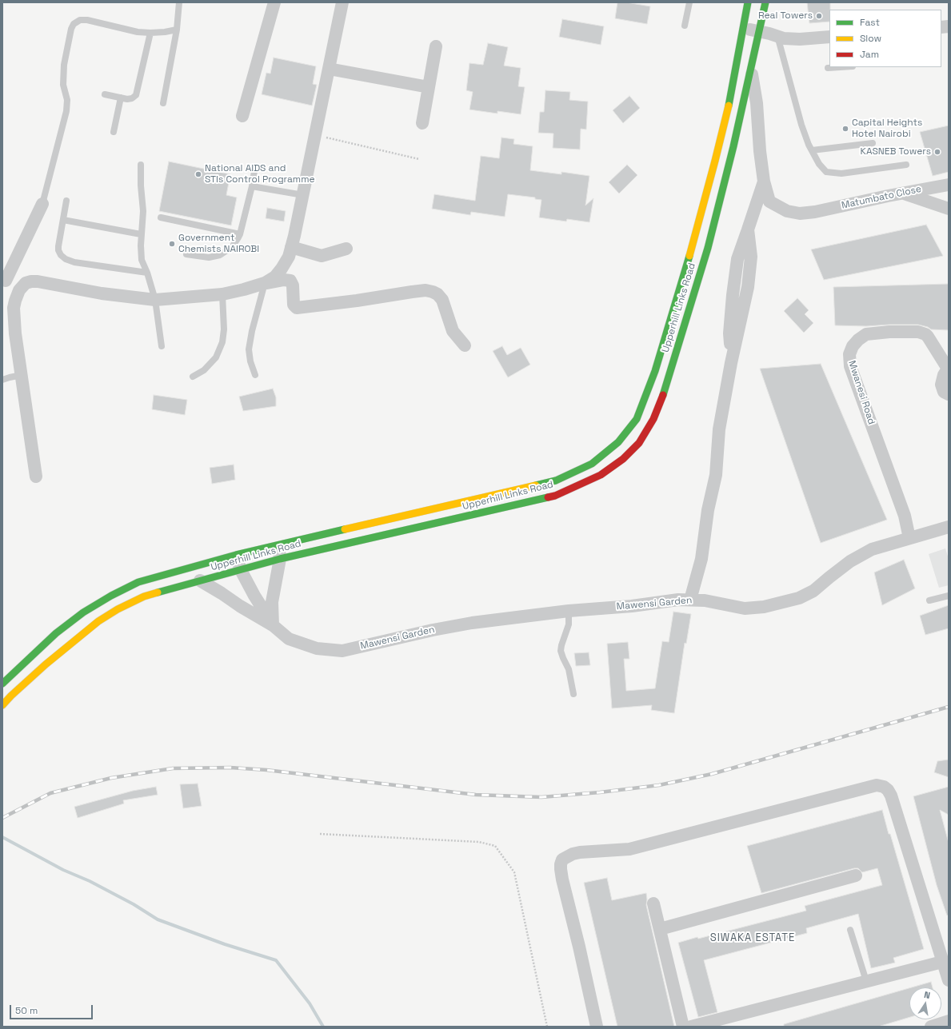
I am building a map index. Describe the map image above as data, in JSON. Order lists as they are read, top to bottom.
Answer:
{
  "streets": {
    "street": [
      "Matumbato Close",
      "Upperhill Links Road",
      "Mwanesi Road",
      "Mawensi Garden"
    ]
  },
  "crossings": [
    ["Mwanesi Road", "Mawensi Garden"]
  ],
  "districts": ["SIWAKA ESTATE"],
  "places": [
    "Real Towers",
    "Capital Heights Hotel Nairobi",
    "KASNEB Towers",
    "National AIDS and STIs Control Programme",
    "Government Chemists NAIROBI"
  ],
  "legend": ["Fast", "Slow", "Jam"],
  "scale_bar": "50 m",
  "north": "top"
}
